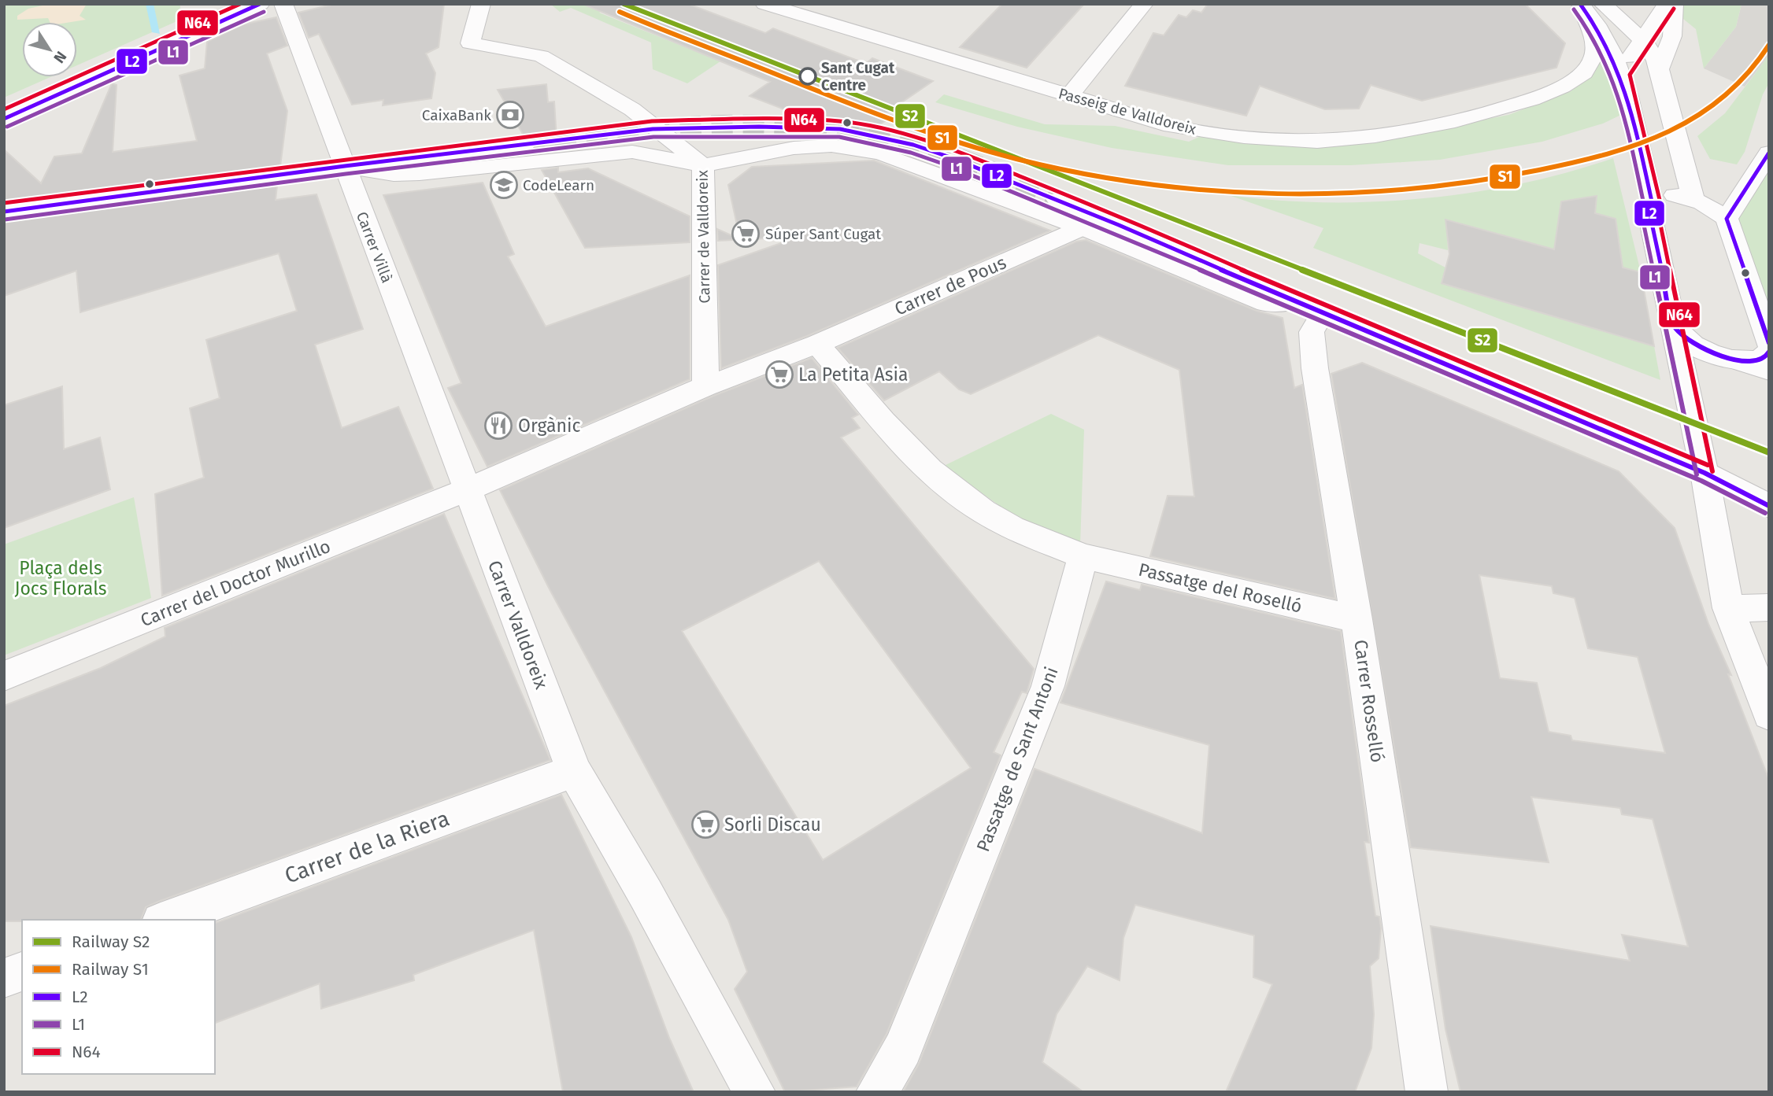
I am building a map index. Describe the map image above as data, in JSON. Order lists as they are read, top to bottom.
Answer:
{
  "streets": {
    "street": [
      "Passeig de Valldoreix",
      "Carrer de Valldoreix",
      "Carrer Villà",
      "Carrer de Pous",
      "Carrer del Doctor Murillo",
      "Passatge del Roselló",
      "Carrer Valldoreix",
      "Carrer Rosselló",
      "Passatge de Sant Antoni",
      "Carrer de la Riera"
    ]
  },
  "crossings": [
    ["Carrer Villà", "Carrer del Doctor Murillo"],
    ["Carrer Villà", "Carrer Valldoreix"],
    ["Carrer del Doctor Murillo", "Carrer Valldoreix"],
    ["Passatge del Roselló", "Carrer Rosselló"],
    ["Passatge del Roselló", "Passatge de Sant Antoni"],
    ["Carrer Valldoreix", "Carrer de la Riera"]
  ],
  "parks": ["Plaça dels Jocs Florals"],
  "places": {
    "other": ["Sant Cugat Centre"],
    "bank": ["CaixaBank"],
    "school or university": ["CodeLearn"],
    "supermarket": ["Súper Sant Cugat", "La Petita Asia", "Sorli Discau"],
    "restaurant": ["Orgànic"]
  },
  "lines": [
    "rail line S2",
    "transit line L2",
    "transit line N64",
    "transit line L1",
    "rail line S1"
  ],
  "legend": [
    "Railway S2",
    "Railway S1",
    "L2",
    "L1",
    "N64"
  ],
  "north": "bottom right"
}
